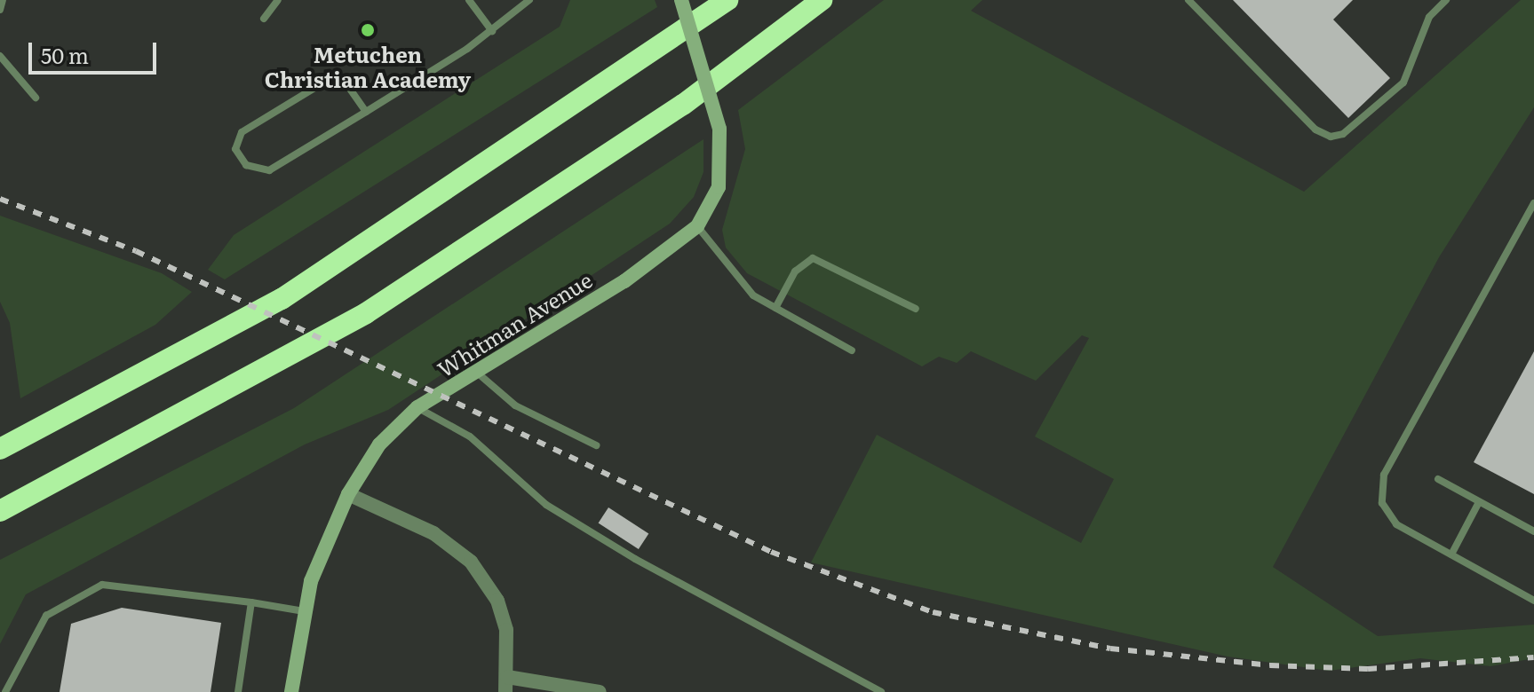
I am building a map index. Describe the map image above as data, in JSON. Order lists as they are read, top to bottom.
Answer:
{
  "streets": {
    "street": ["Whitman Avenue"]
  },
  "places": ["Metuchen Christian Academy"],
  "scale_bar": "50 m"
}
